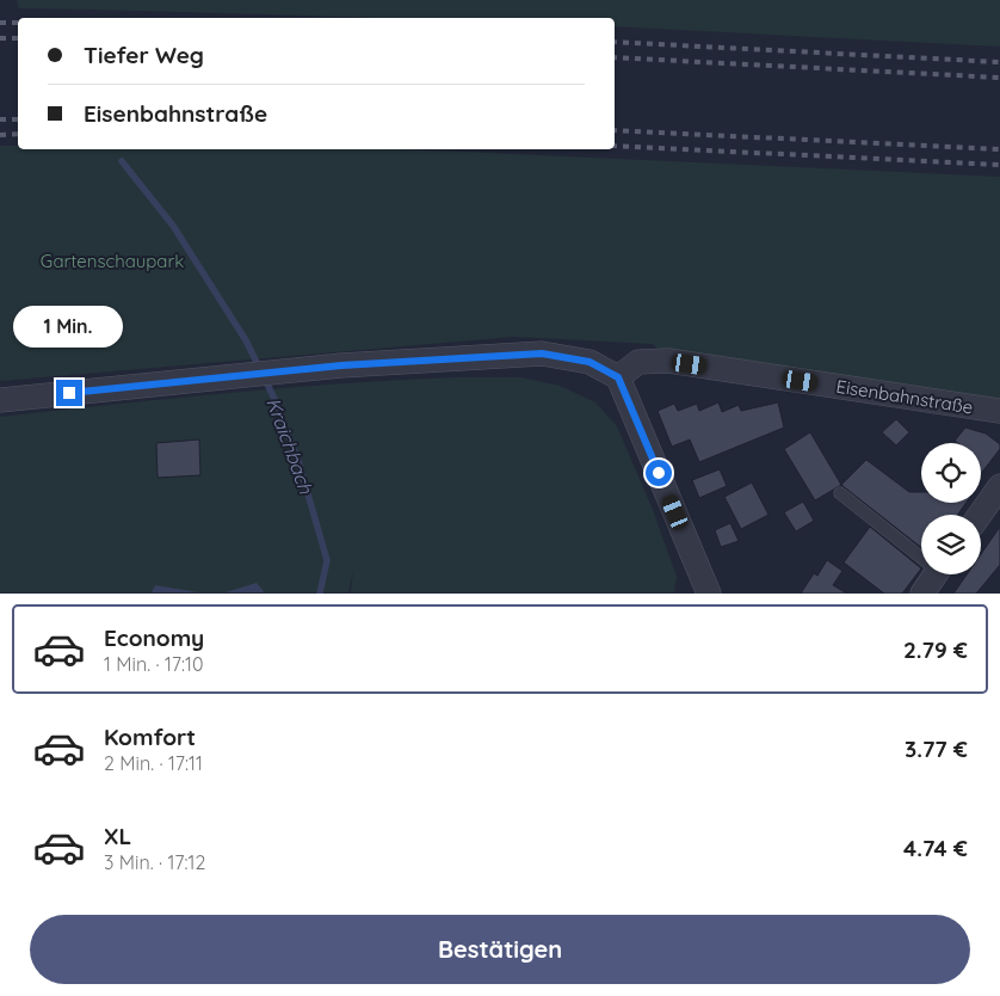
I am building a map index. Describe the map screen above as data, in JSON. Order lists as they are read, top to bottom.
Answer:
{
  "streets": {
    "street": ["Eisenbahnstraße"]
  },
  "water": ["Kraichbach"],
  "parks": ["Gartenschaupark"],
  "page": {
    "banner": ["Tiefer Weg", "Eisenbahnstraße"],
    "bubble": "1 Min.",
    "list": [
      {
        "name": "Economy",
        "note": "1 Min. · 17:10",
        "value": "2.79 €"
      },
      {
        "name": "Komfort",
        "note": "2 Min. · 17:11",
        "value": "3.77 €"
      },
      {
        "name": "XL",
        "note": "3 Min. · 17:12",
        "value": "4.74 €"
      }
    ],
    "buttons": "Bestätigen"
  }
}
